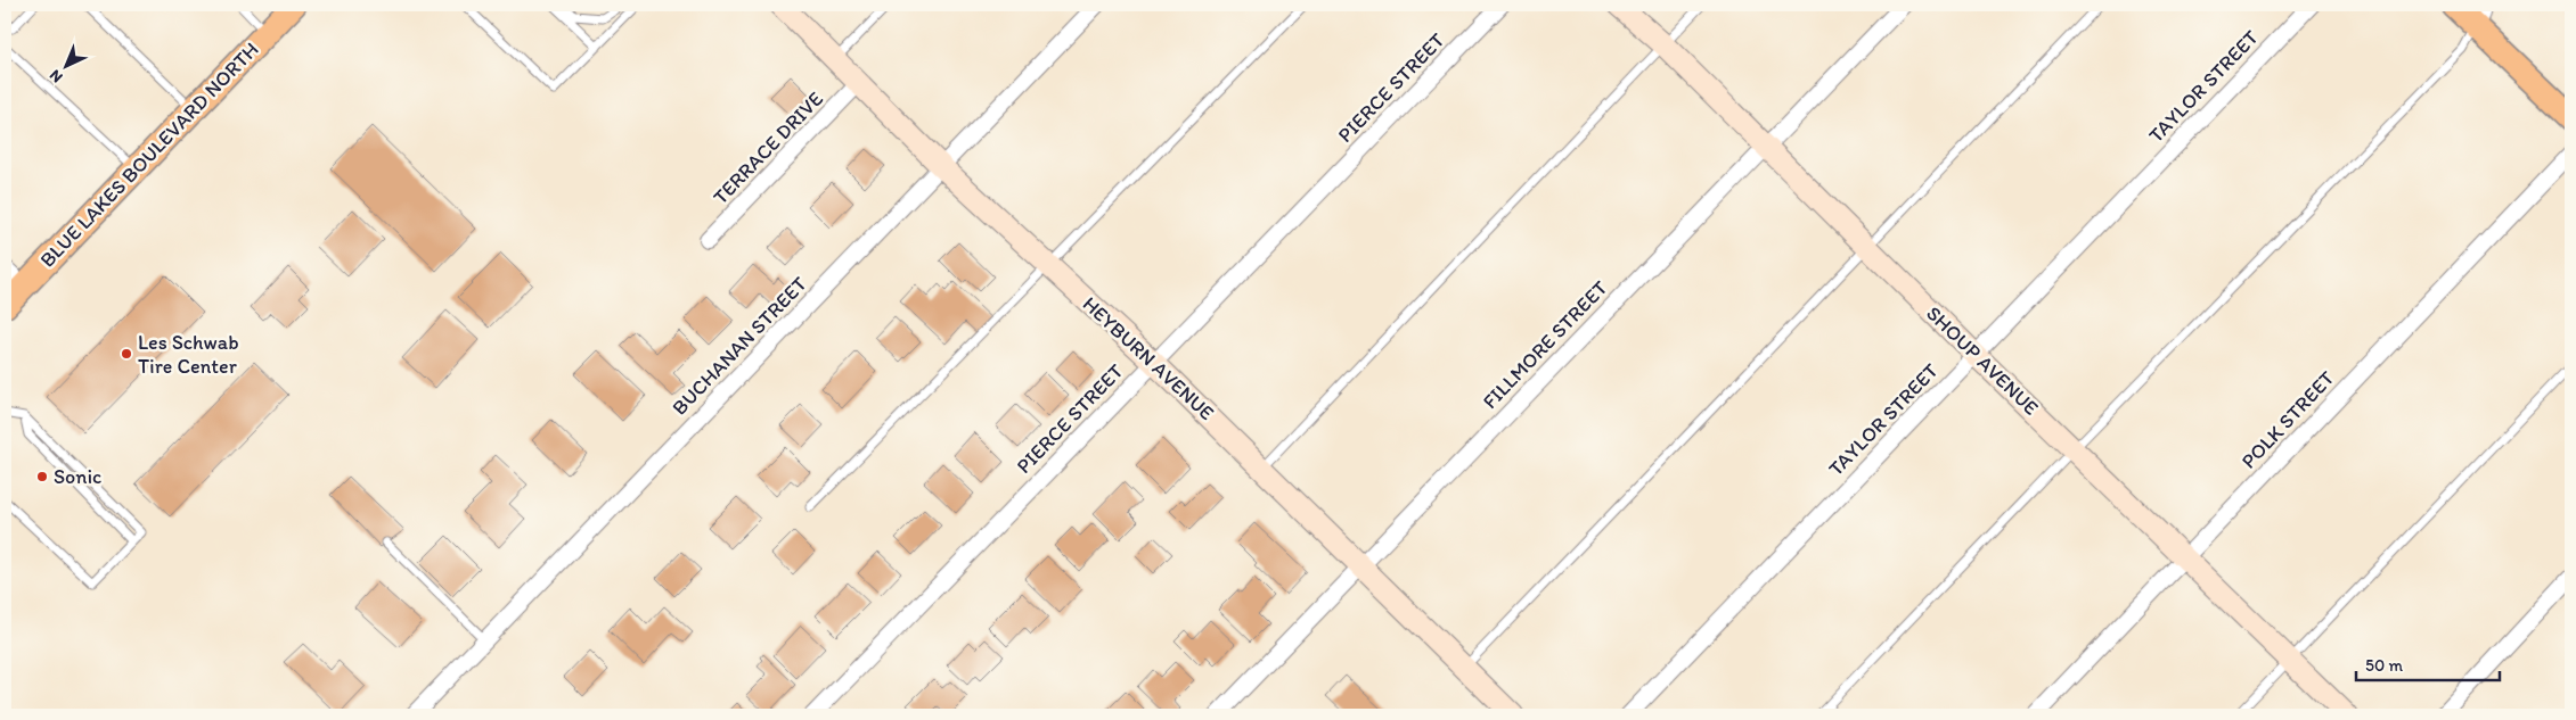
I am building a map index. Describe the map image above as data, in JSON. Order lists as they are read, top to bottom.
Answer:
{
  "streets": {
    "main road": ["BLUE LAKES BOULEVARD NORTH"],
    "street": [
      "TAYLOR STREET",
      "PIERCE STREET",
      "TERRACE DRIVE",
      "FILLMORE STREET",
      "BUCHANAN STREET",
      "HEYBURN AVENUE",
      "SHOUP AVENUE",
      "POLK STREET"
    ]
  },
  "crossings": [
    ["TAYLOR STREET", "SHOUP AVENUE"],
    ["PIERCE STREET", "HEYBURN AVENUE"],
    ["TERRACE DRIVE", "HEYBURN AVENUE"],
    ["FILLMORE STREET", "HEYBURN AVENUE"],
    ["FILLMORE STREET", "SHOUP AVENUE"],
    ["BUCHANAN STREET", "HEYBURN AVENUE"],
    ["SHOUP AVENUE", "POLK STREET"]
  ],
  "places": ["Les Schwab Tire Center", "Sonic"],
  "scale_bar": "50 m",
  "north": "bottom left"
}
